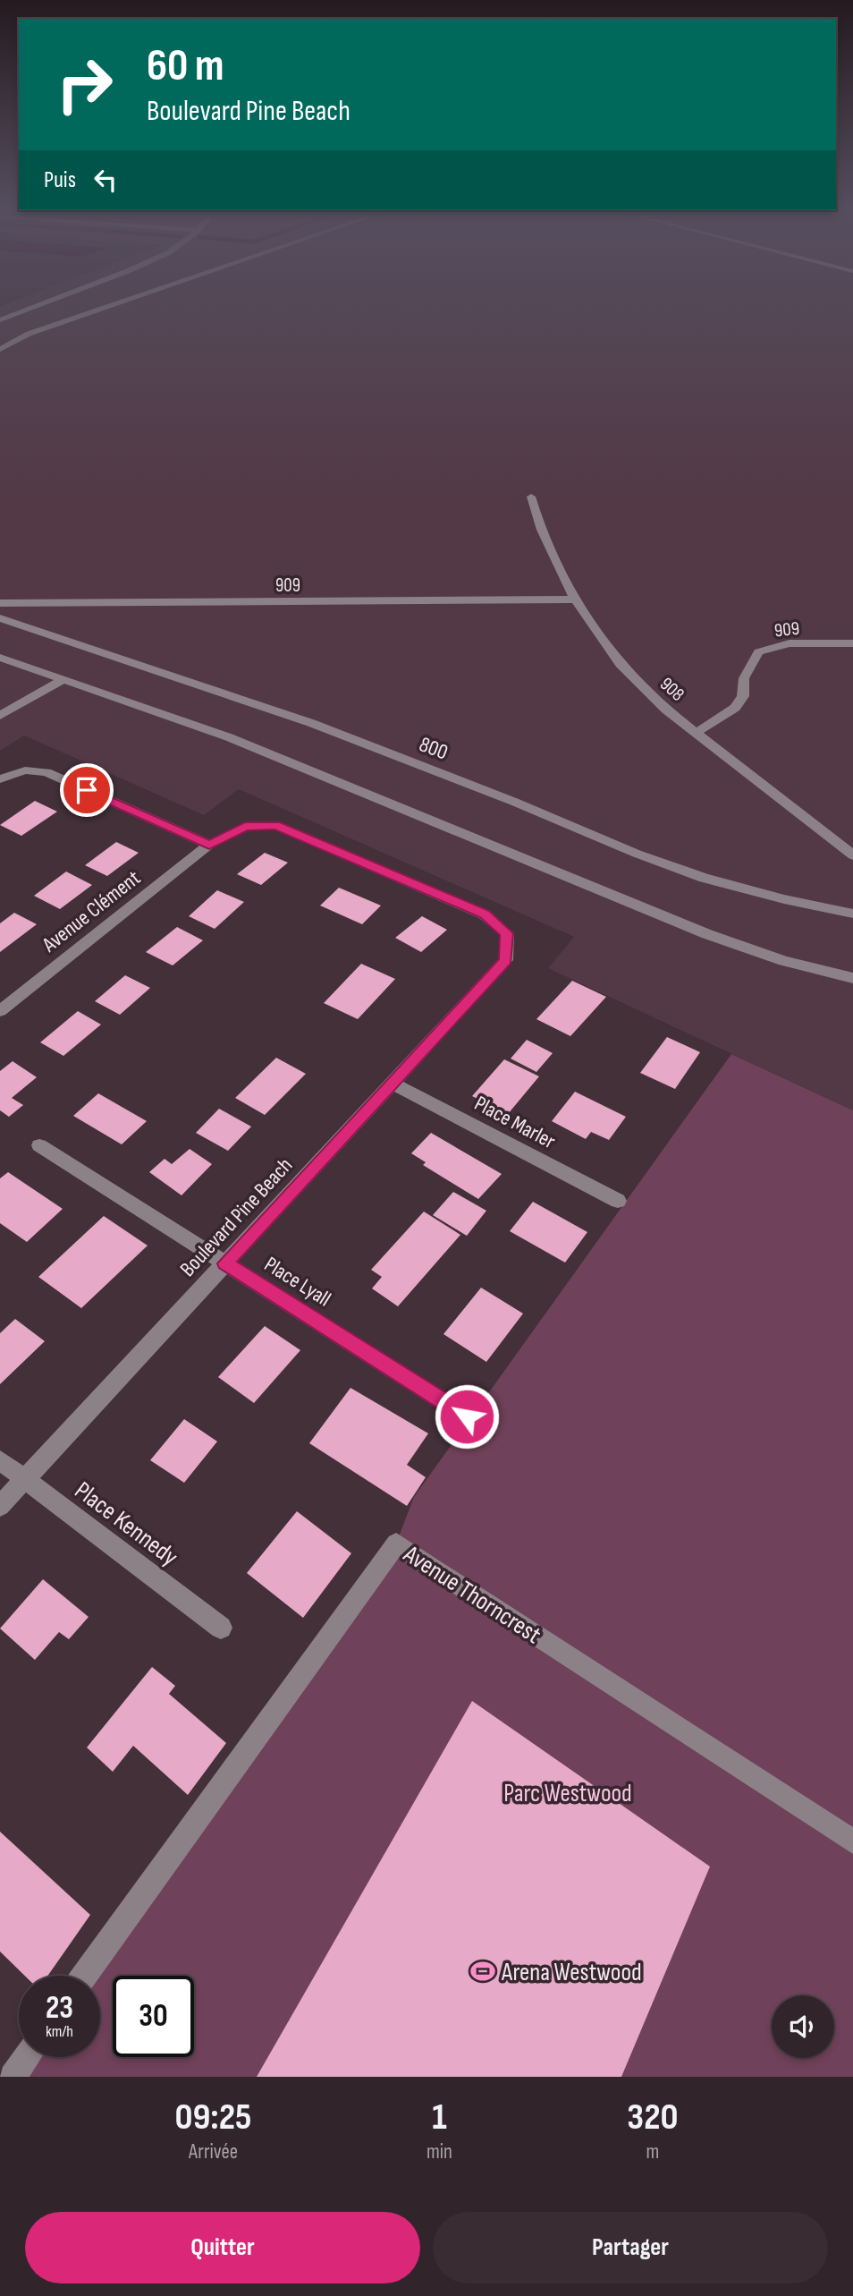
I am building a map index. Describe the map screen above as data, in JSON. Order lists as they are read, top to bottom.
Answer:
{
  "streets": {
    "street": [
      "909",
      "908",
      "800",
      "Avenue Clément",
      "Place Marler",
      "Boulevard Pine Beach",
      "Place Lyall",
      "Place Kennedy",
      "Avenue Thorncrest"
    ]
  },
  "crossings": [
    ["909", "908"],
    ["Avenue Clément", "Boulevard Pine Beach"],
    ["Place Marler", "Boulevard Pine Beach"],
    ["Boulevard Pine Beach", "Place Lyall"],
    ["Boulevard Pine Beach", "Place Kennedy"]
  ],
  "parks": ["Parc Westwood"],
  "places": {
    "sports": ["Arena Westwood"]
  },
  "page": {
    "turn": ["60 m", "Boulevard Pine Beach"],
    "then": "Puis",
    "speed": "23 km/h",
    "limit": "30",
    "eta": [
      "09:25",
      "Arrivée",
      "1",
      "min",
      "320",
      "m"
    ],
    "buttons": ["Quitter", "Partager"]
  }
}
